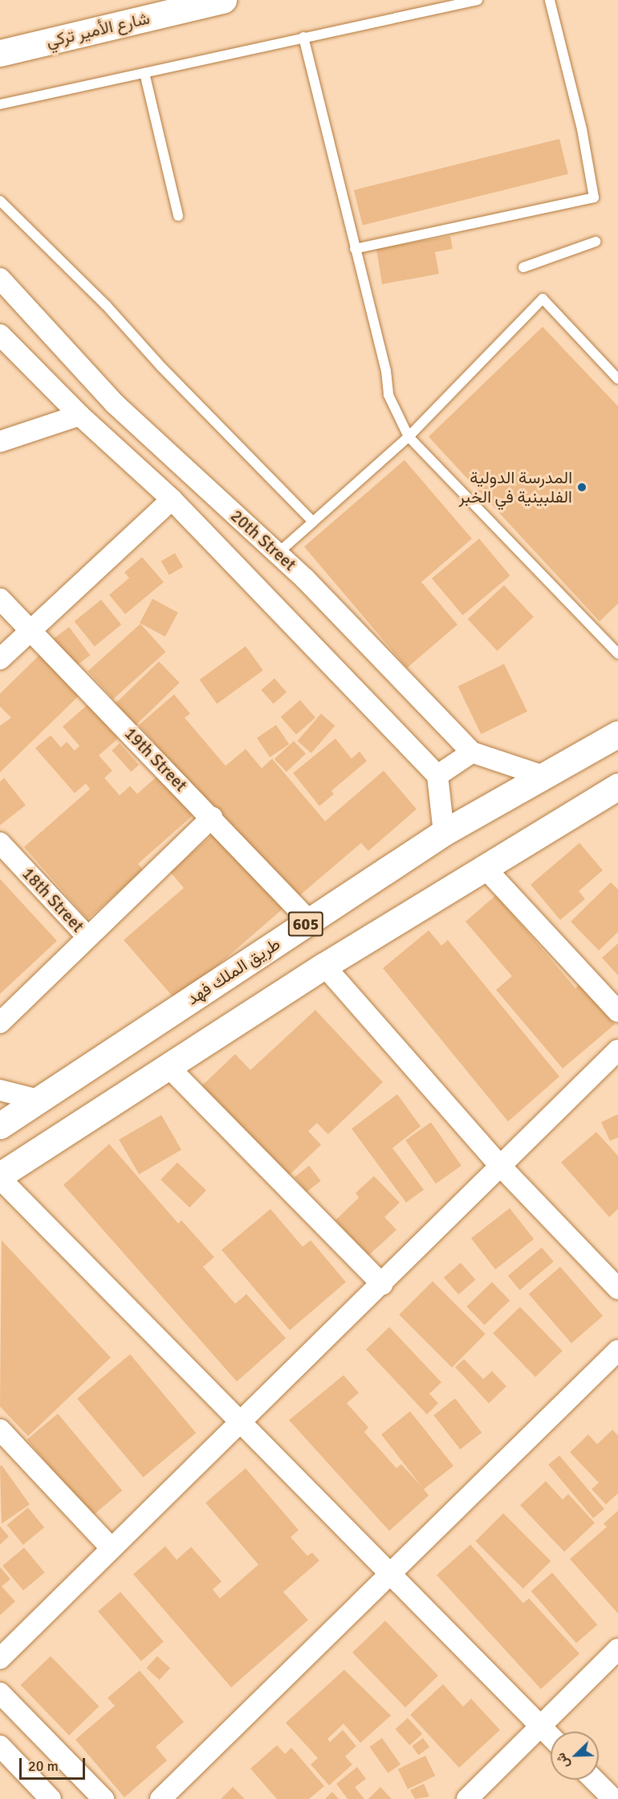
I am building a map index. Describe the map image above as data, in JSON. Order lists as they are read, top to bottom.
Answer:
{
  "streets": {
    "main road": ["شارع الأمير تركي", "605", "طريق الملك فهد"],
    "street": ["20th Street", "19th Street", "18th Street"]
  },
  "crossings": [
    ["20th Street", "طريق الملك فهد"],
    ["19th Street", "طريق الملك فهد"]
  ],
  "places": ["المدرسة الدولية الفلبينية في الخبر"],
  "scale_bar": "20 m",
  "north": "bottom left"
}
